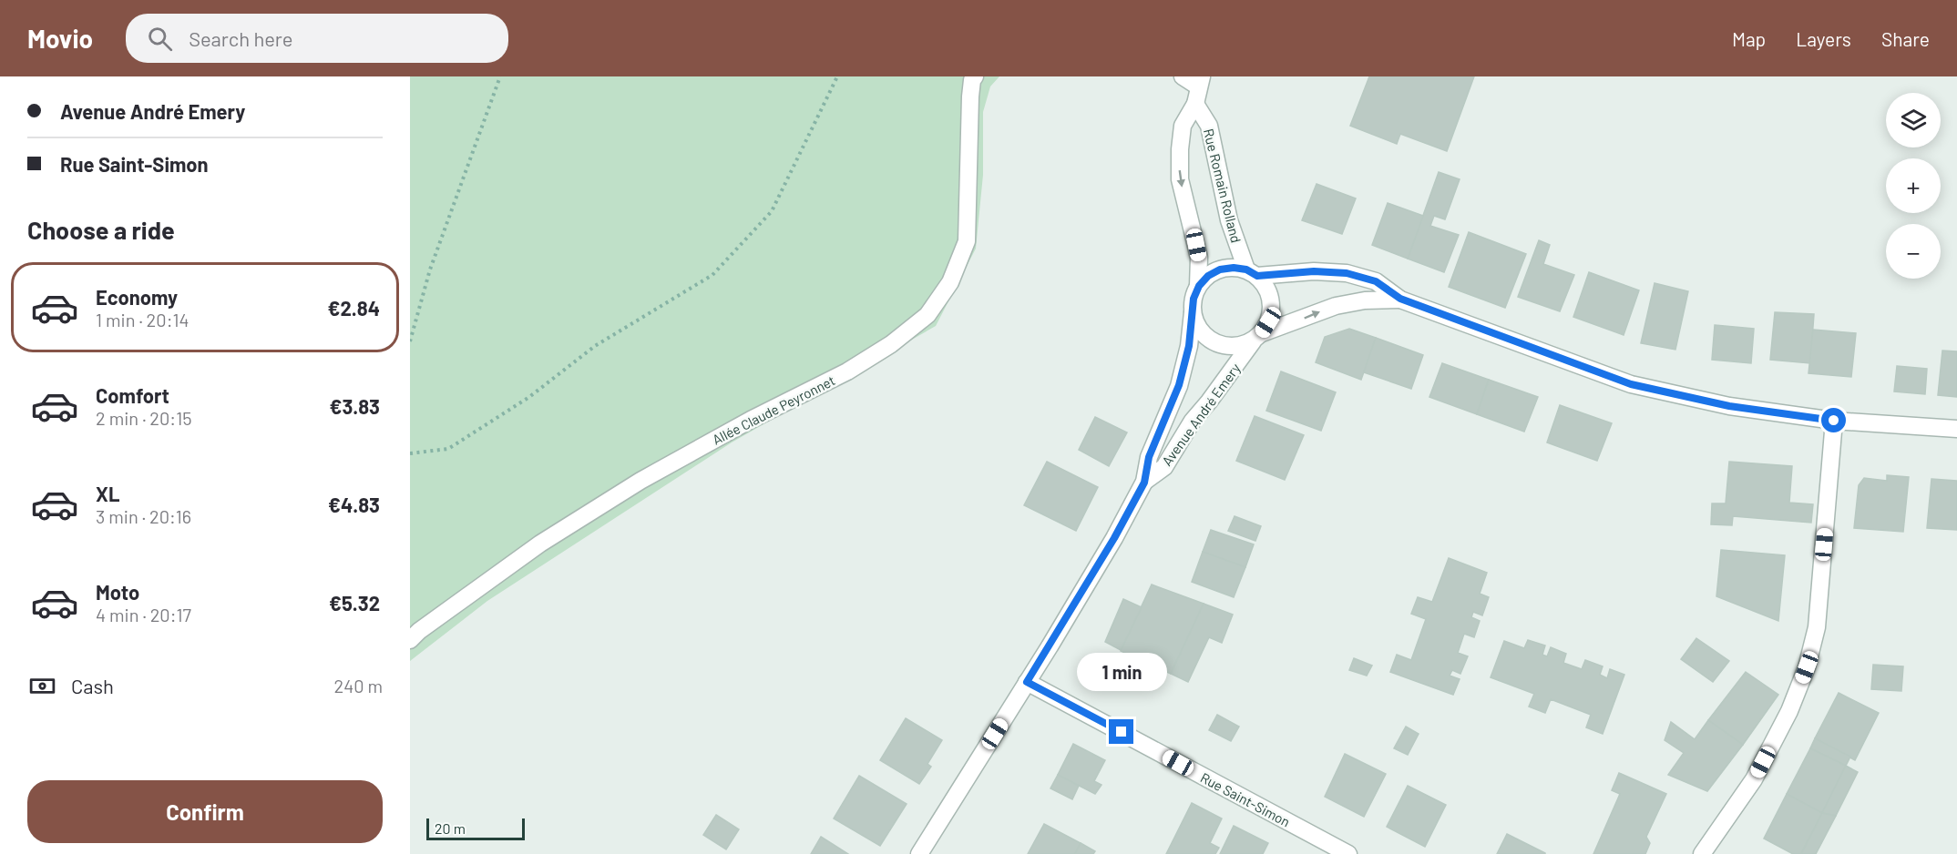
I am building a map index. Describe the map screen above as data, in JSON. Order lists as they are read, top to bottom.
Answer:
{
  "streets": {
    "street": [
      "Rue Romain Rolland",
      "Allée Claude Peyronnet",
      "Avenue André Emery",
      "Rue Saint-Simon"
    ]
  },
  "crossings": [
    ["Rue Romain Rolland", "Avenue André Emery"],
    ["Avenue André Emery", "Rue Saint-Simon"]
  ],
  "scale_bar": "20 m",
  "page": {
    "header": "Movio",
    "search": "Search here",
    "nav": ["Map", "Layers", "Share"],
    "banner": ["Avenue André Emery", "Rue Saint-Simon"],
    "map_buttons": ["+", "−"],
    "heading": "Choose a ride",
    "list": [
      {
        "name": "Economy",
        "note": "1 min · 20:14",
        "value": "€2.84"
      },
      {
        "name": "Comfort",
        "note": "2 min · 20:15",
        "value": "€3.83"
      },
      {
        "name": "XL",
        "note": "3 min · 20:16",
        "value": "€4.83"
      },
      {
        "name": "Moto",
        "note": "4 min · 20:17",
        "value": "€5.32"
      }
    ],
    "bubble": "1 min",
    "pay": ["Cash", "240 m"],
    "buttons": "Confirm",
    "scale": "20 m"
  }
}
